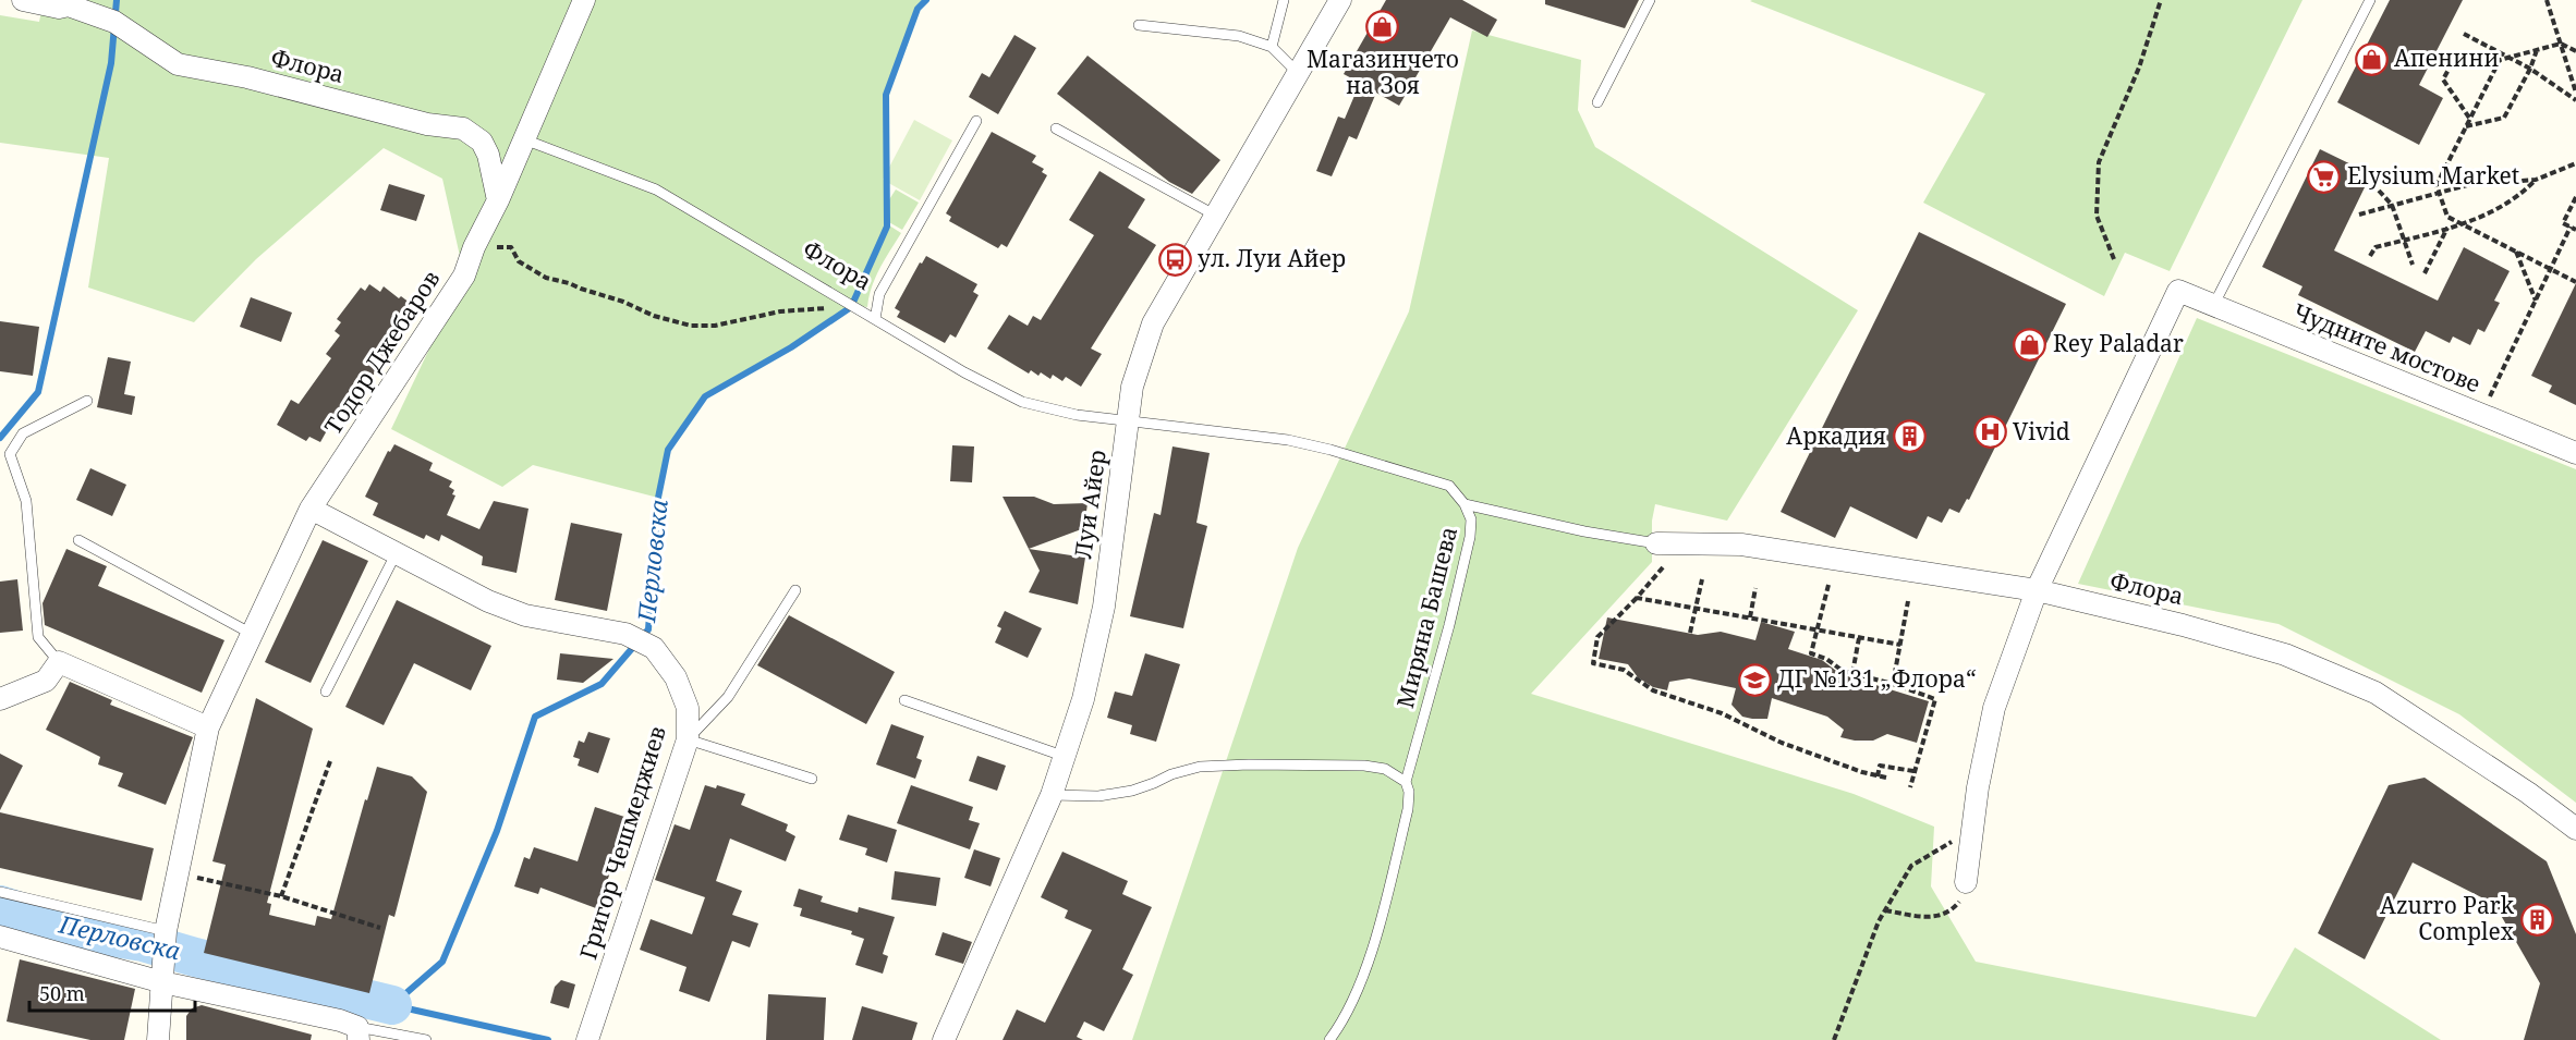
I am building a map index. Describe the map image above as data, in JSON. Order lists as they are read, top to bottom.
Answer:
{
  "streets": {
    "street": [
      "Флора",
      "Чудните мостове",
      "Тодор Джебаров",
      "Луи Айер",
      "Григор Чешмеджиев"
    ],
    "lane": ["Миряна Башева"]
  },
  "crossings": [
    ["Флора", "Чудните мостове"],
    ["Флора", "Тодор Джебаров"],
    ["Флора", "Луи Айер"],
    ["Флора", "Миряна Башева"],
    ["Тодор Джебаров", "Григор Чешмеджиев"],
    ["Луи Айер", "Миряна Башева"]
  ],
  "water": ["Перловска"],
  "places": {
    "shop": ["Магазинчето на Зоя", "Апенини", "Rey Paladar"],
    "supermarket": ["Elysium Market"],
    "bus stop": ["ул. Луи Айер"],
    "hospital": ["Vivid"],
    "building": ["Аркадия", "Azurro Park Complex"],
    "school or university": ["ДГ №131 „Флора“"]
  },
  "scale_bar": "50 m"
}
